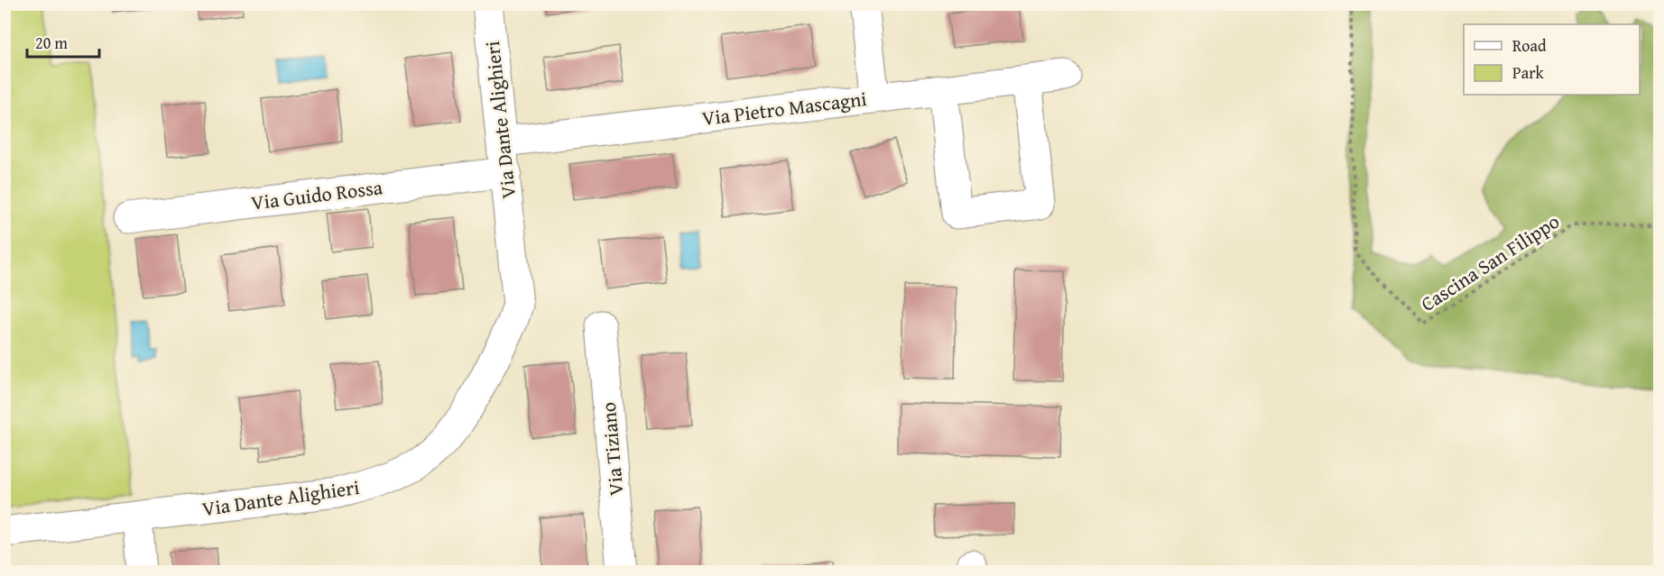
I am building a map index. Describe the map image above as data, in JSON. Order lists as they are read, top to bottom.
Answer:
{
  "streets": {
    "street": [
      "Via Pietro Mascagni",
      "Via Dante Alighieri",
      "Via Guido Rossa",
      "Via Tiziano"
    ],
    "path": ["Cascina San Filippo"]
  },
  "crossings": [
    ["Via Pietro Mascagni", "Via Dante Alighieri"],
    ["Via Dante Alighieri", "Via Guido Rossa"]
  ],
  "legend": ["Road", "Park"],
  "scale_bar": "20 m"
}
